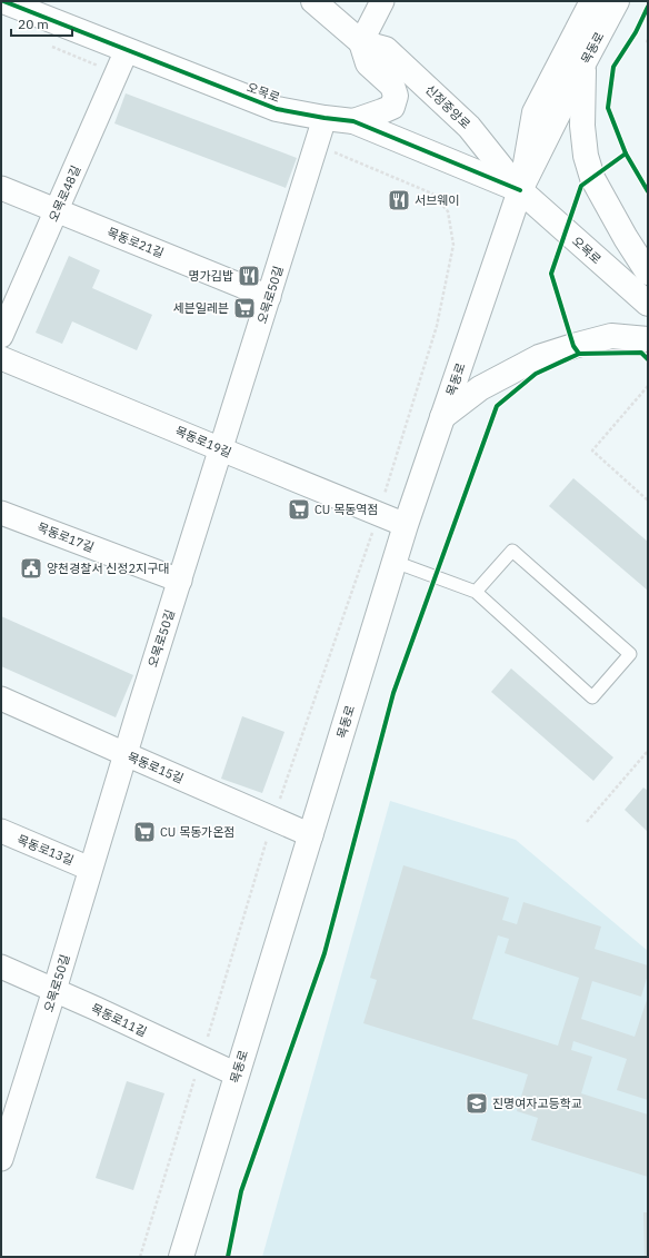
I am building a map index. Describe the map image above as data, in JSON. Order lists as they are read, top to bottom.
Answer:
{
  "streets": {
    "main road": ["목동로", "오목로", "신정중앙로"],
    "street": [
      "오목로48길",
      "목동로21길",
      "오목로50길",
      "목동로19길",
      "목동로17길",
      "목동로15길",
      "목동로13길",
      "목동로11길"
    ]
  },
  "crossings": [
    ["목동로", "오목로"],
    ["목동로", "신정중앙로"],
    ["목동로", "목동로19길"],
    ["목동로", "목동로15길"],
    ["목동로", "목동로11길"],
    ["오목로", "신정중앙로"],
    ["오목로", "오목로48길"],
    ["오목로", "오목로50길"],
    ["오목로48길", "목동로21길"],
    ["목동로21길", "오목로50길"],
    ["오목로50길", "목동로19길"],
    ["오목로50길", "목동로17길"],
    ["오목로50길", "목동로15길"],
    ["오목로50길", "목동로13길"],
    ["오목로50길", "목동로11길"]
  ],
  "places": {
    "restaurant": ["서브웨이", "명가김밥"],
    "supermarket": ["세븐일레븐", "CU 목동역점", "CU 목동가온점"],
    "public building": ["양천경찰서 신정2지구대"],
    "school or university": ["진명여자고등학교"]
  },
  "scale_bar": "20 m"
}
